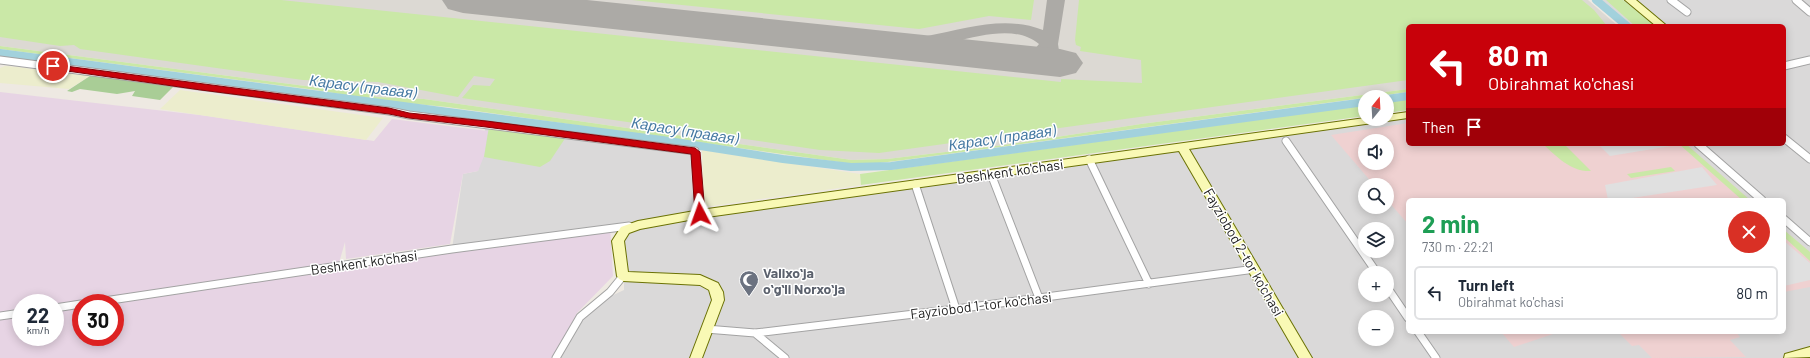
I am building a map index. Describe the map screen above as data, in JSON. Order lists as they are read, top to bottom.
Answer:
{
  "streets": {
    "street": ["Beshkent ko'chasi", "Fayziobod 2-tor ko'chasi", "Fayziobod 1-tor ko'chasi"]
  },
  "crossings": [
    ["Beshkent ko'chasi", "Fayziobod 2-tor ko'chasi"],
    ["Fayziobod 2-tor ko'chasi", "Fayziobod 1-tor ko'chasi"]
  ],
  "water": ["Карасу (правая)"],
  "places": {
    "mosque": ["Valixoʻja oʻgʻli Norxoʻja"]
  },
  "north": "top",
  "page": {
    "turn": ["80 m", "Obirahmat ko'chasi"],
    "map_buttons": ["+", "−"],
    "then": "Then",
    "heading": ["2 min", "730 m · 22:21"],
    "list": [
      {
        "name": "Turn left",
        "note": "Obirahmat ko'chasi",
        "value": "80 m"
      }
    ],
    "speed": "22 km/h",
    "limit": "30"
  }
}
